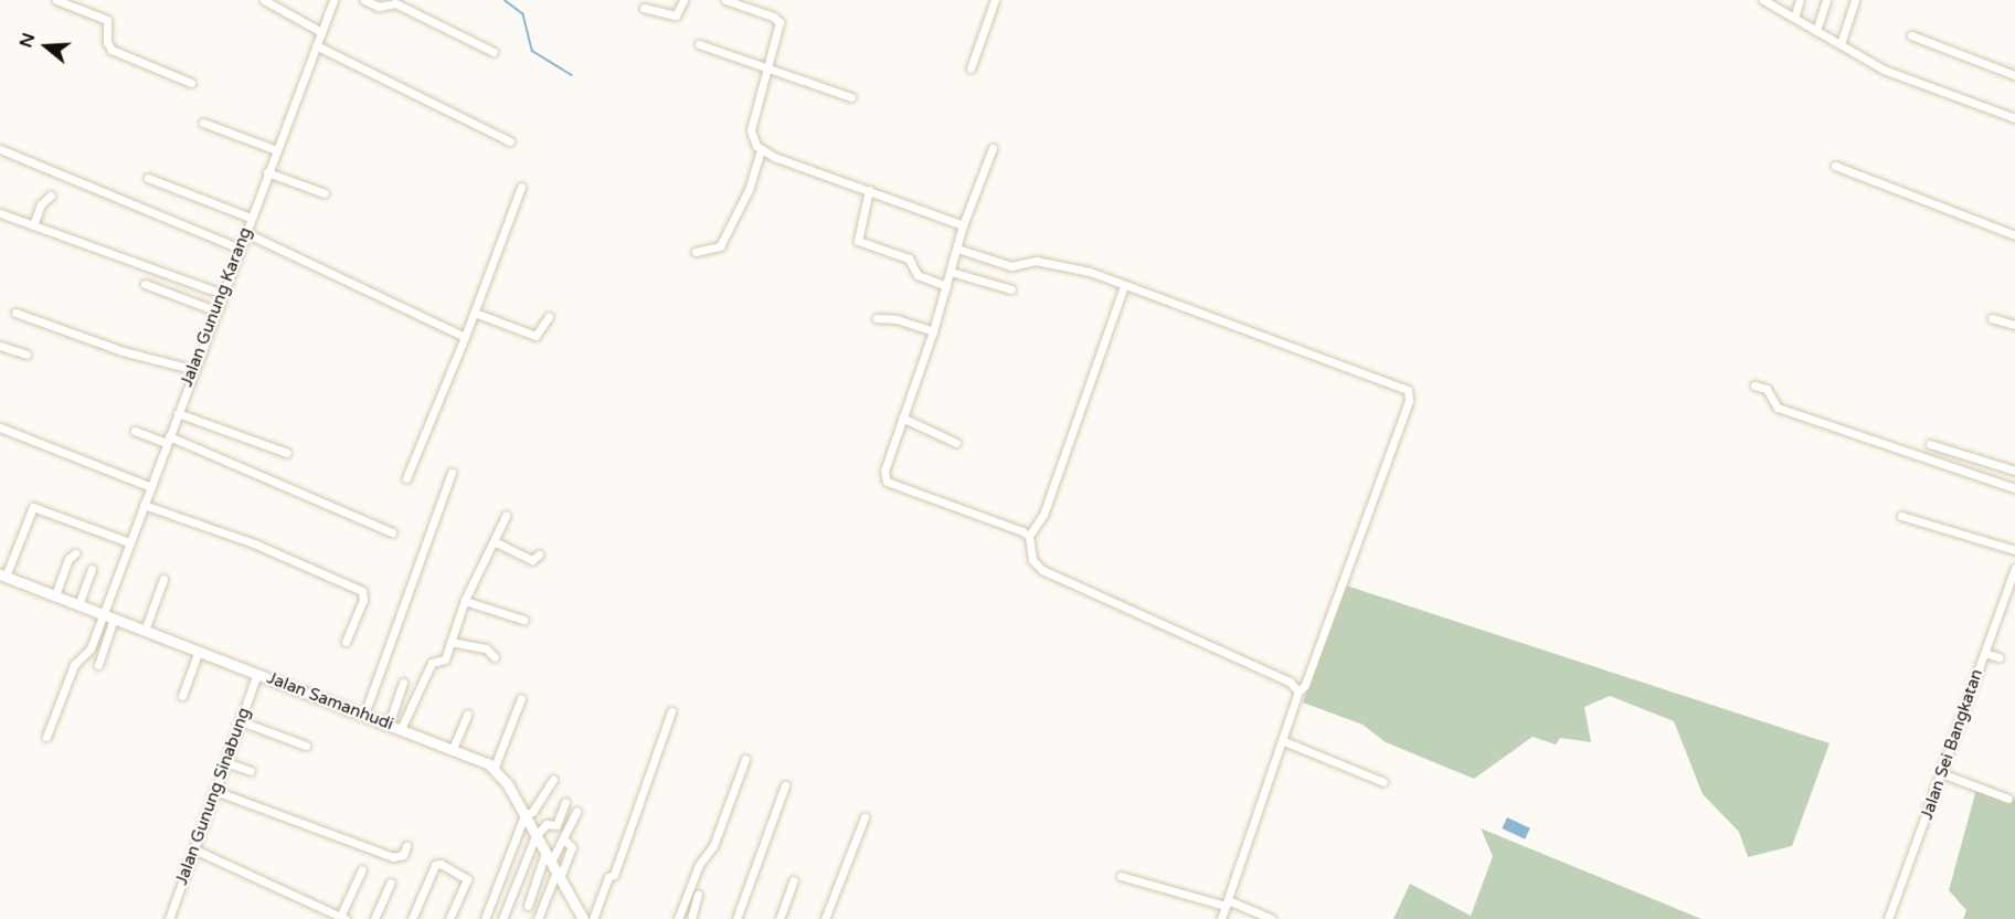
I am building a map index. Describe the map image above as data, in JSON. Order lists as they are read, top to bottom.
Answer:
{
  "streets": {
    "street": [
      "Jalan Gunung Karang",
      "Jalan Samanhudi",
      "Jalan Sei Bangkatan",
      "Jalan Gunung Sinabung"
    ]
  },
  "crossings": [
    ["Jalan Gunung Karang", "Jalan Samanhudi"],
    ["Jalan Samanhudi", "Jalan Gunung Sinabung"]
  ],
  "north": "left"
}
